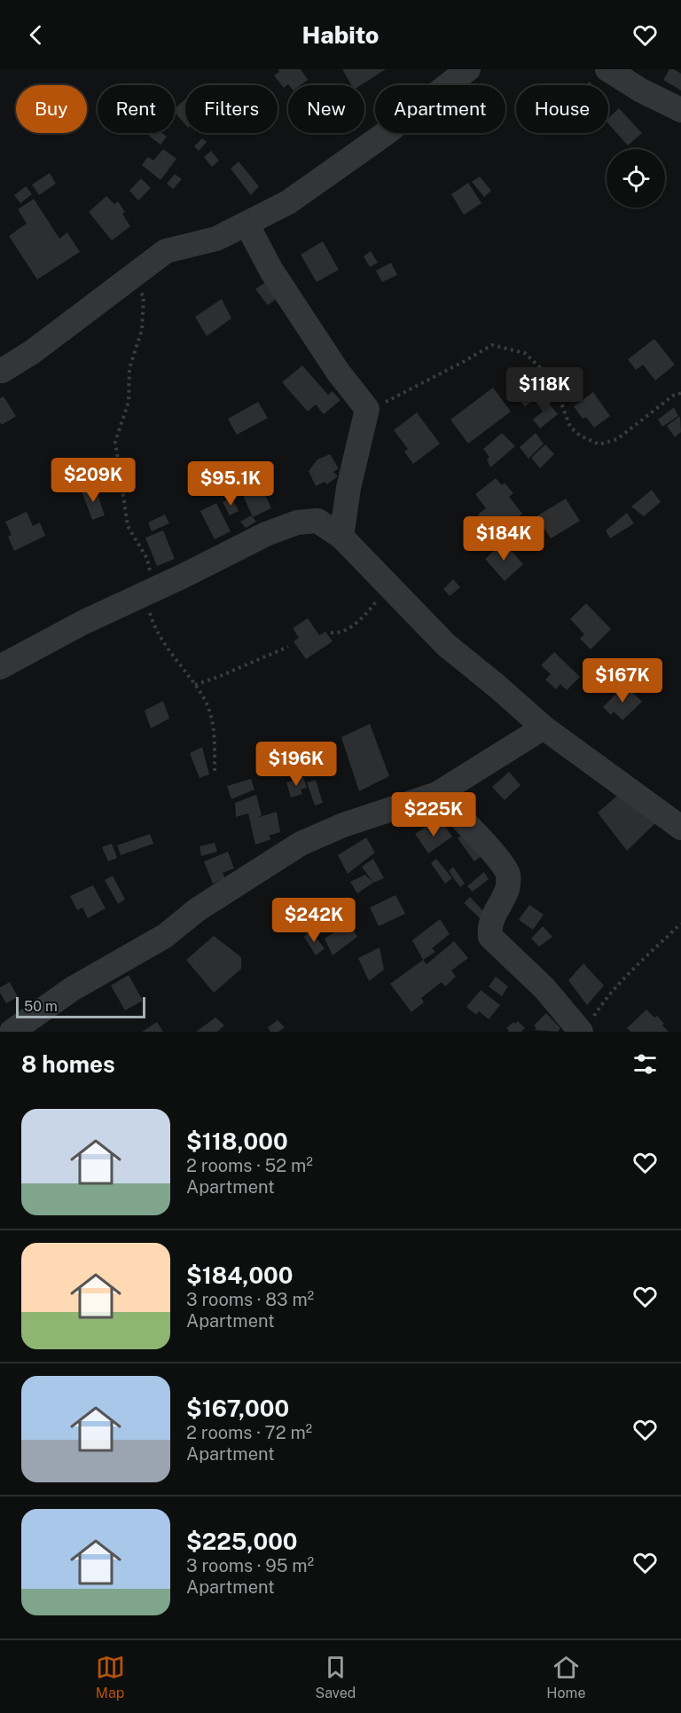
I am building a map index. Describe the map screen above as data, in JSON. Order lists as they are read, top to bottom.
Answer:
{
  "scale_bar": "50 m",
  "page": {
    "header": "Habito",
    "chip": [
      "Buy",
      "Rent",
      "Filters",
      "New",
      "Apartment",
      "House"
    ],
    "price": [
      "$118K",
      "$209K",
      "$95.1K",
      "$184K",
      "$167K",
      "$196K",
      "$225K",
      "$242K"
    ],
    "scale": "50 m",
    "heading": "8 homes",
    "list": [
      {
        "name": "$118,000",
        "note": "2 rooms · 52 m² · Apartment"
      },
      {
        "name": "$184,000",
        "note": "3 rooms · 83 m² · Apartment"
      },
      {
        "name": "$167,000",
        "note": "2 rooms · 72 m² · Apartment"
      },
      {
        "name": "$225,000",
        "note": "3 rooms · 95 m² · Apartment"
      }
    ],
    "tabs": ["Map", "Saved", "Home"]
  }
}
